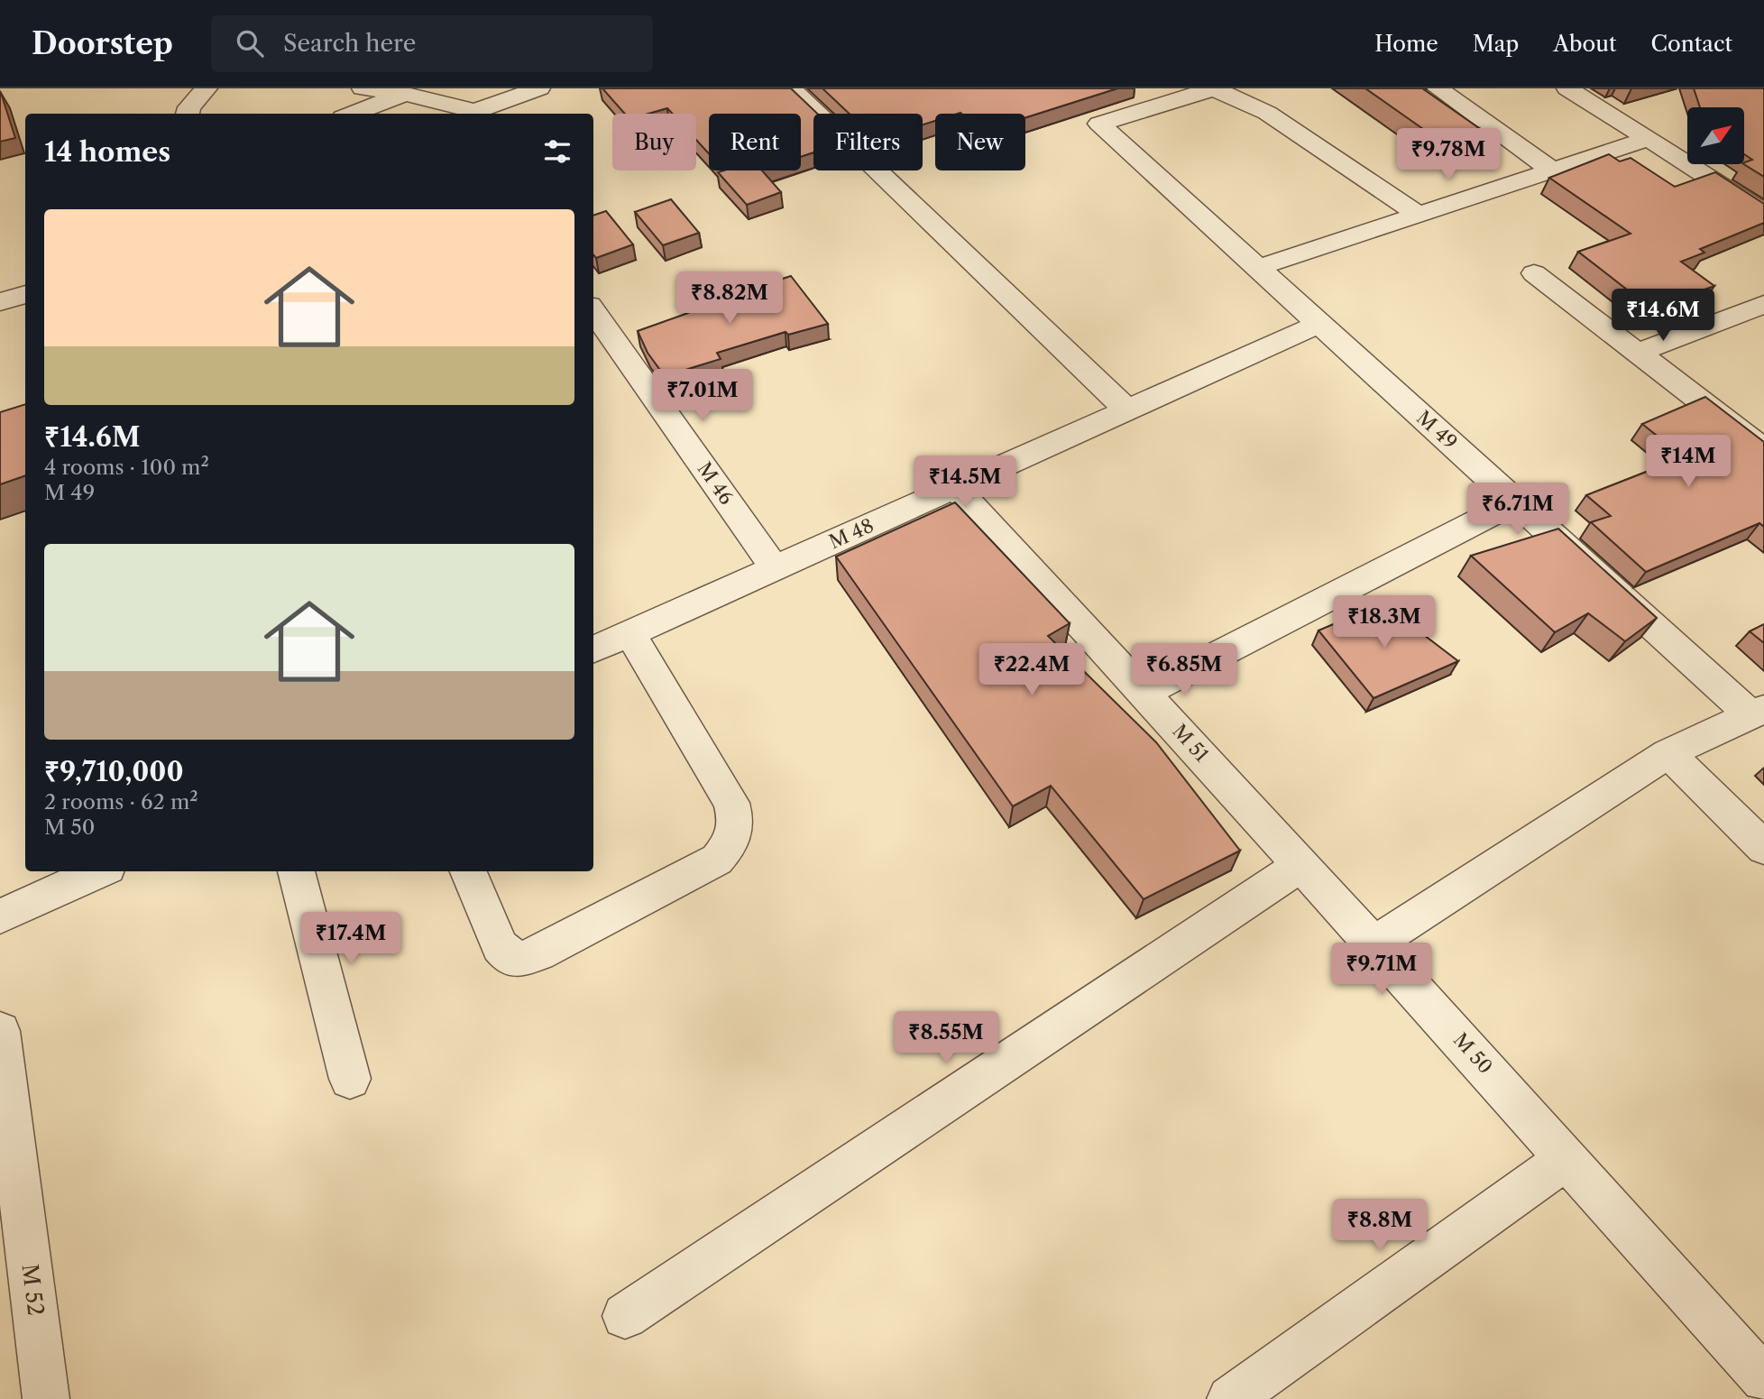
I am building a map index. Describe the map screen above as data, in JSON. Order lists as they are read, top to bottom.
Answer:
{
  "streets": {
    "street": [
      "M 49",
      "M 46",
      "M 48",
      "M 51",
      "M 50",
      "M 52"
    ]
  },
  "crossings": [
    ["M 49", "M 48"],
    ["M 46", "M 48"],
    ["M 48", "M 51"],
    ["M 51", "M 50"]
  ],
  "north": "top right",
  "page": {
    "header": "Doorstep",
    "search": "Search here",
    "nav": [
      "Home",
      "Map",
      "About",
      "Contact"
    ],
    "chip": [
      "Buy",
      "Rent",
      "Filters",
      "New"
    ],
    "heading": "14 homes",
    "price": [
      "₹9.78M",
      "₹8.82M",
      "₹14.6M",
      "₹7.01M",
      "₹14M",
      "₹14.5M",
      "₹6.71M",
      "₹18.3M",
      "₹22.4M",
      "₹6.85M",
      "₹17.4M",
      "₹9.71M",
      "₹8.55M",
      "₹8.8M"
    ],
    "list": [
      {
        "name": "₹14.6M",
        "note": "4 rooms · 100 m² · M 49"
      },
      {
        "name": "₹9,710,000",
        "note": "2 rooms · 62 m² · M 50"
      }
    ]
  }
}
